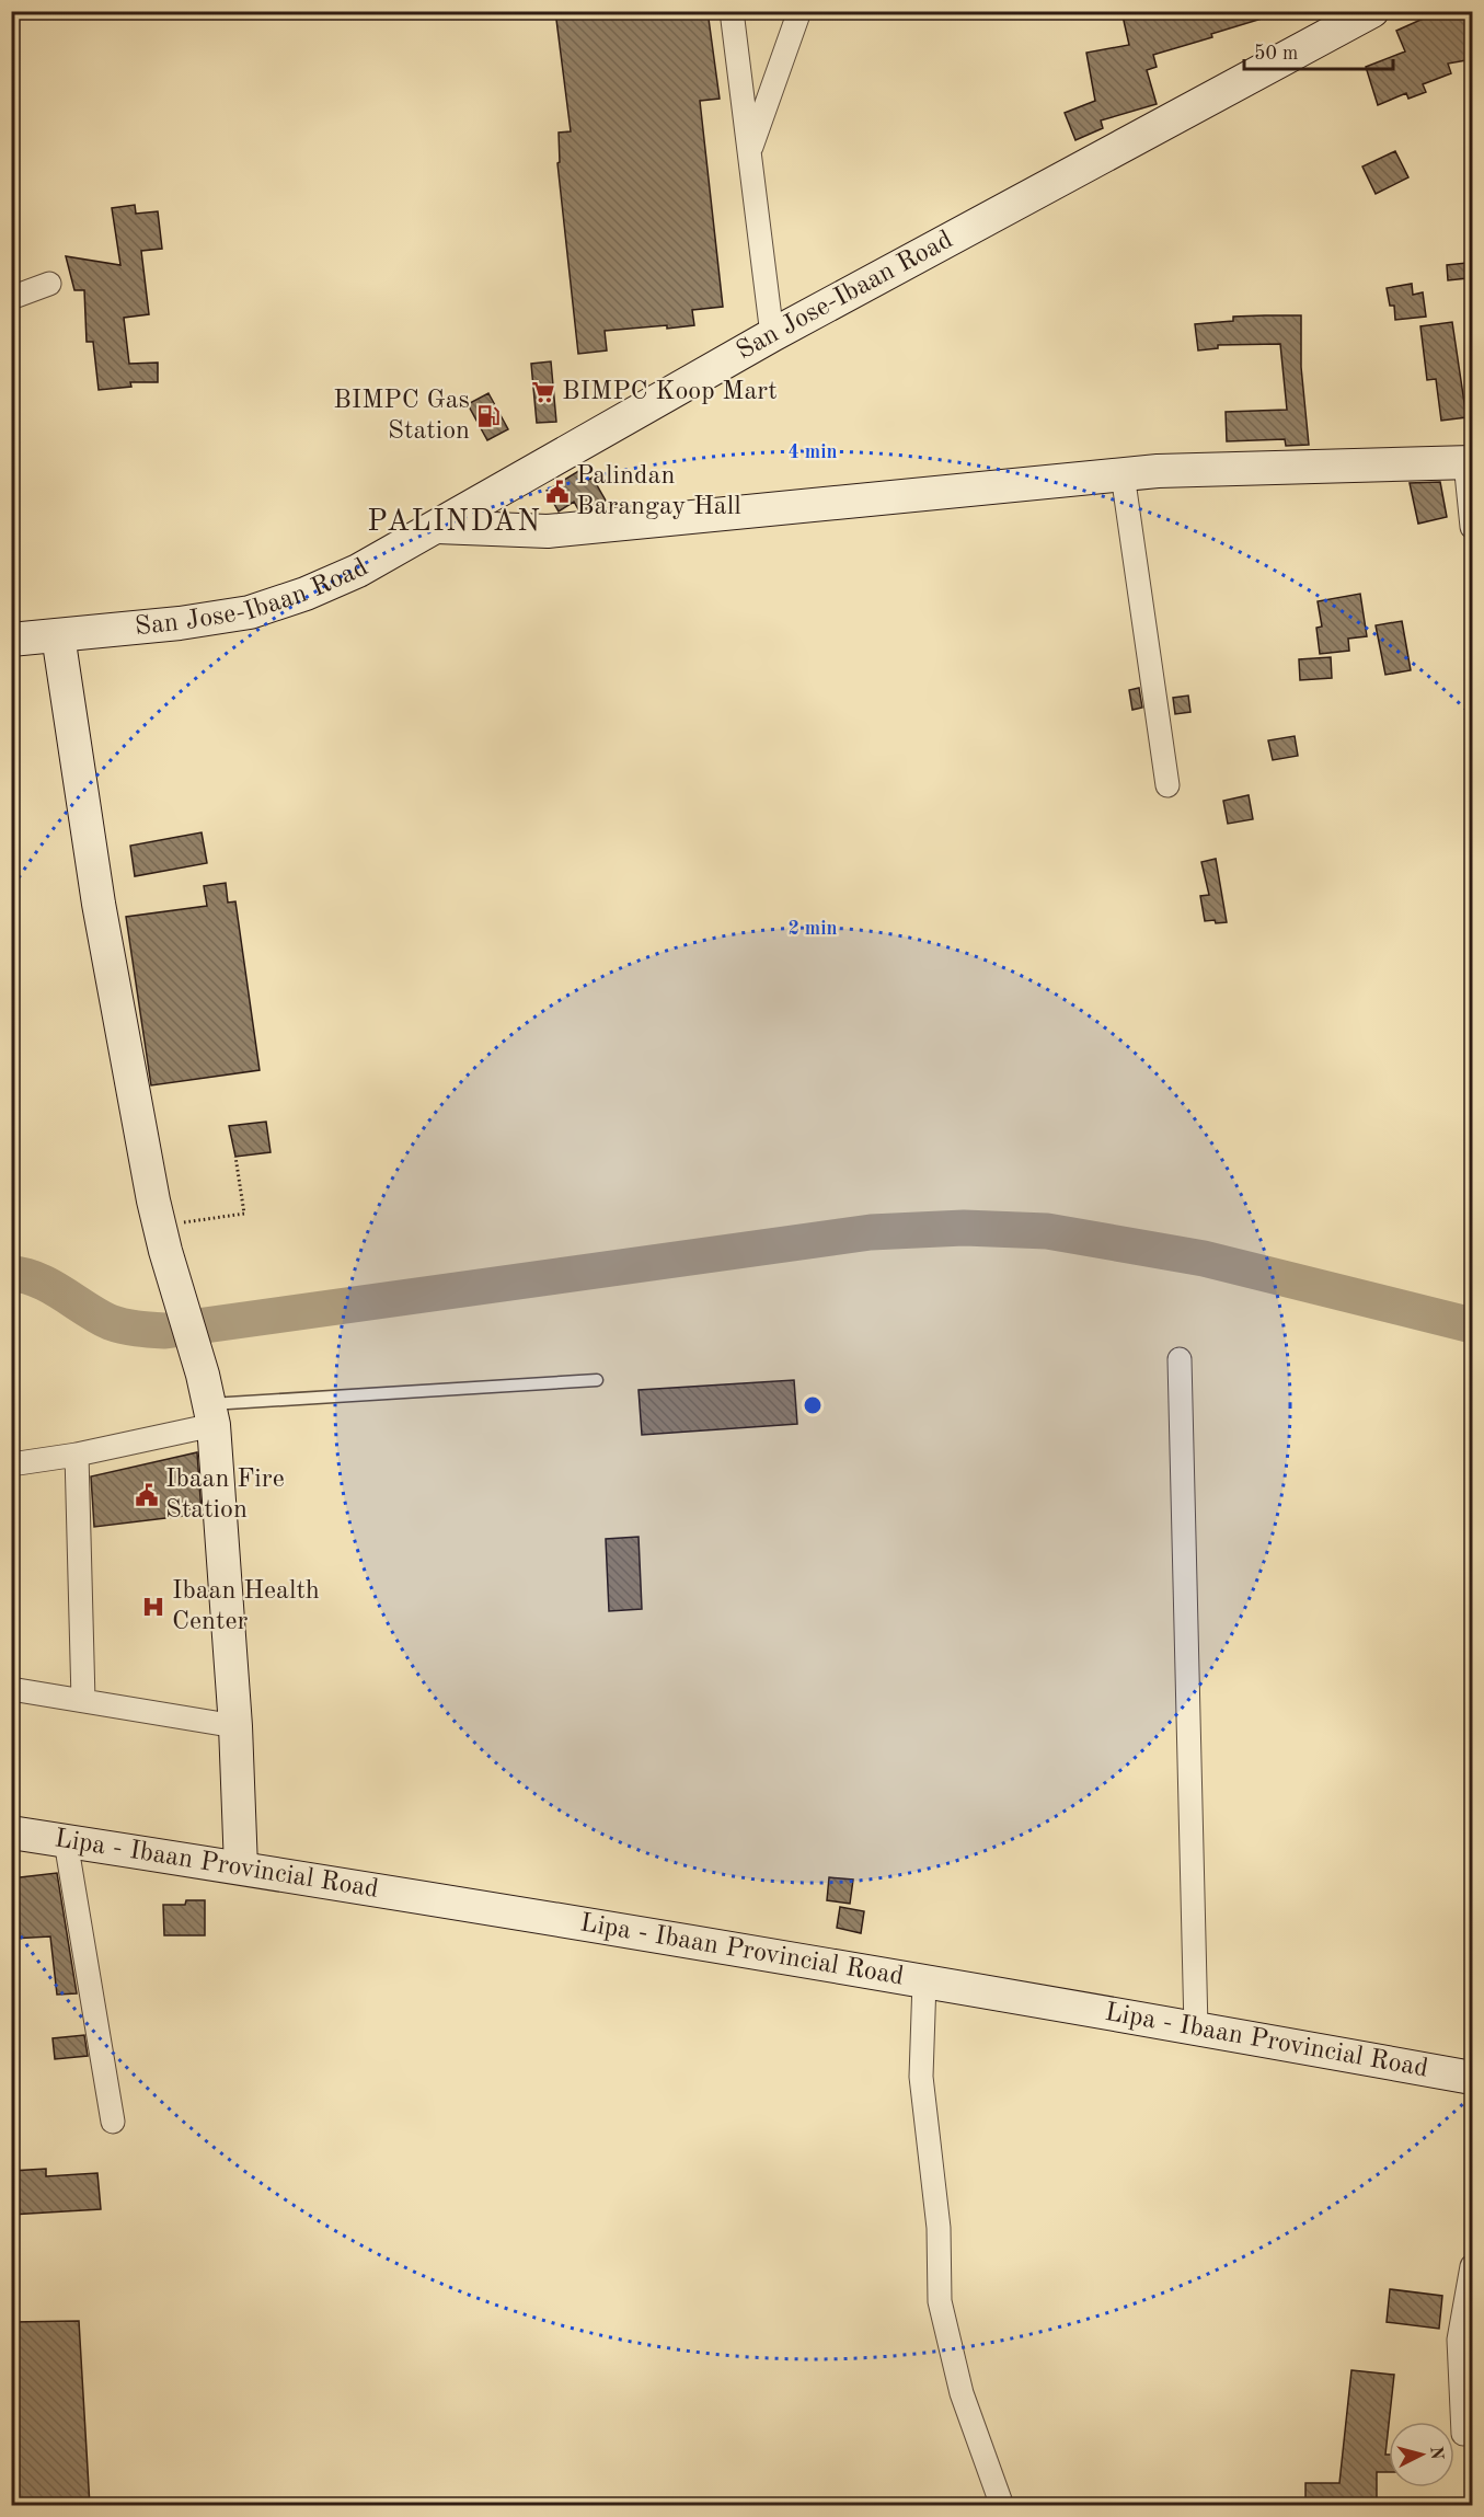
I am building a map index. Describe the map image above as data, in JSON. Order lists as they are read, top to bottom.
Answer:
{
  "streets": {
    "main road": ["San Jose-Ibaan Road", "Lipa - Ibaan Provincial Road"]
  },
  "districts": ["PALINDAN"],
  "places": {
    "supermarket": ["BIMPC Koop Mart"],
    "fuel station": ["BIMPC Gas Station"],
    "public building": ["Palindan Barangay Hall", "Ibaan Fire Station"],
    "hospital": ["Ibaan Health Center"]
  },
  "scale_bar": "50 m",
  "north": "right",
  "rings": ["4 min", "2 min"]
}
